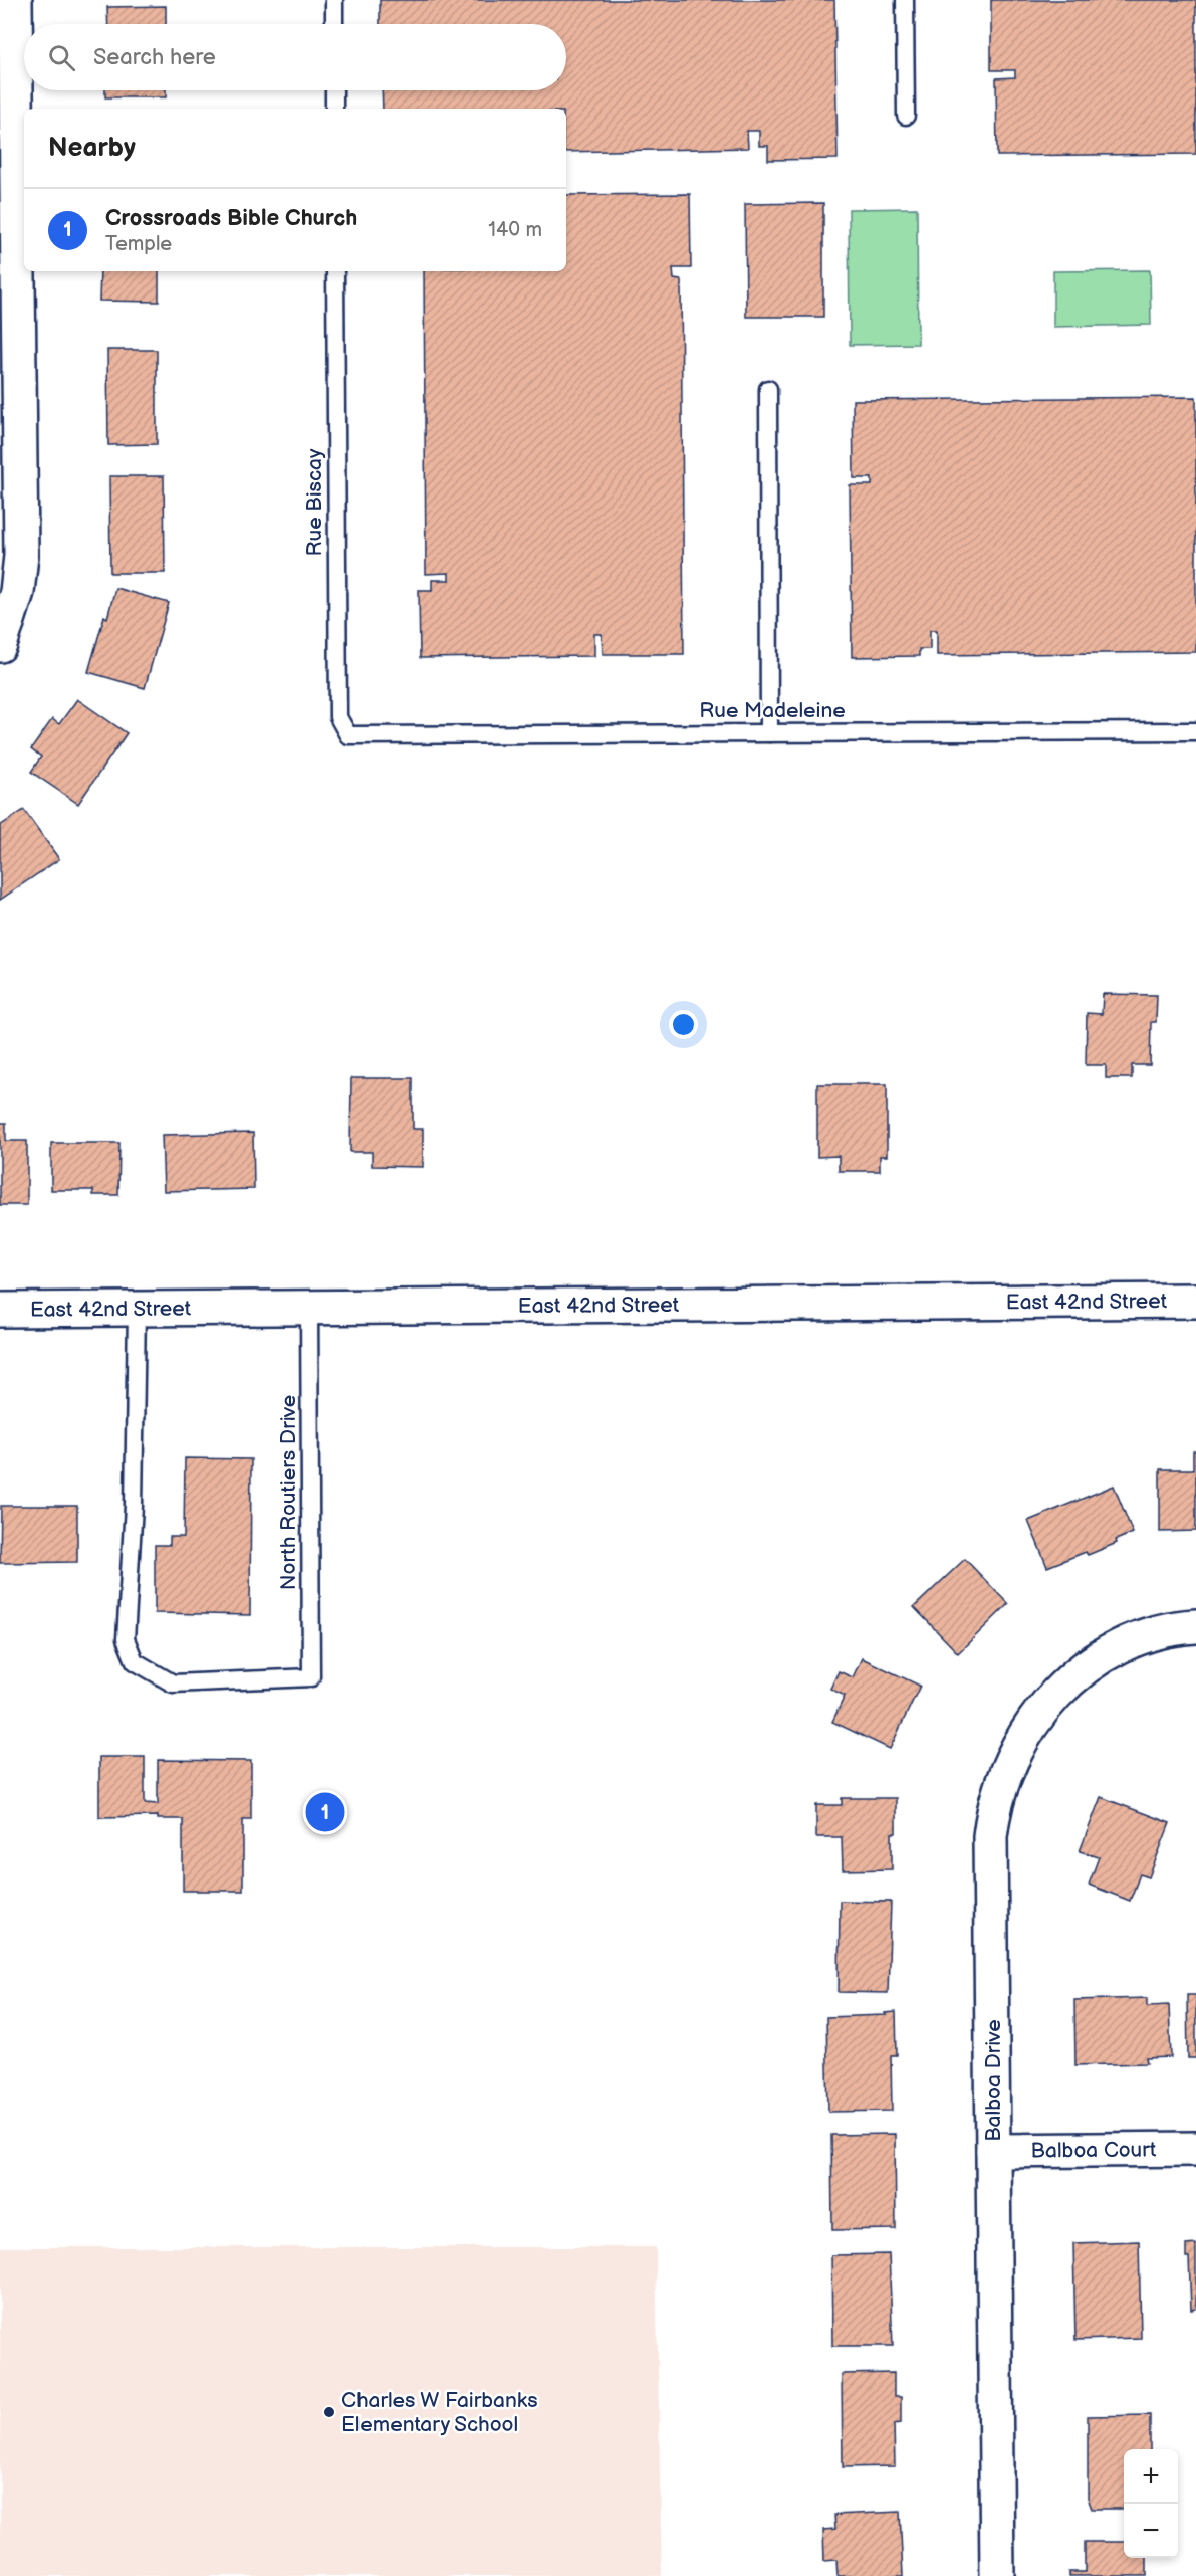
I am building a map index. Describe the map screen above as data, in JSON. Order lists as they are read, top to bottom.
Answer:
{
  "streets": {
    "street": ["East 42nd Street", "Balboa Drive", "Balboa Court"],
    "lane": ["Rue Biscay", "Rue Madeleine", "North Routiers Drive"]
  },
  "crossings": [
    ["Rue Biscay", "Rue Madeleine"],
    ["East 42nd Street", "North Routiers Drive"],
    ["Balboa Drive", "Balboa Court"]
  ],
  "places": ["Charles W Fairbanks Elementary School"],
  "page": {
    "search": "Search here",
    "heading": "Nearby",
    "list": [
      {
        "mark": "1",
        "name": "Crossroads Bible Church",
        "note": "Temple",
        "value": "140 m"
      }
    ],
    "pins": "1",
    "map_buttons": ["+", "−"]
  }
}
